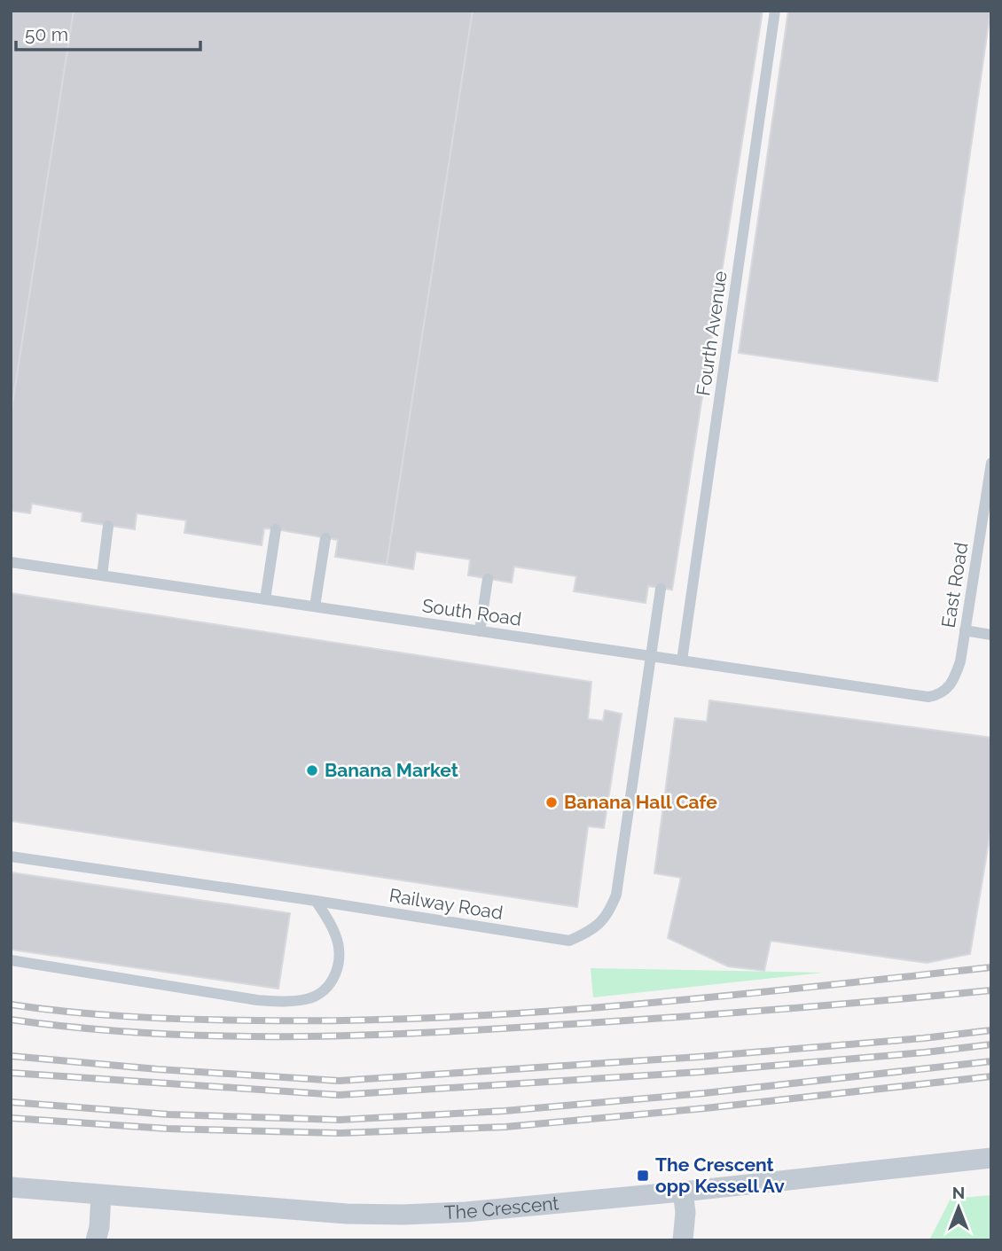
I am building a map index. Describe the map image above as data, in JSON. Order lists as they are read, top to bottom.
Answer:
{
  "streets": {
    "street": ["The Crescent"],
    "lane": [
      "Fourth Avenue",
      "East Road",
      "South Road",
      "Railway Road"
    ]
  },
  "crossings": [
    ["Fourth Avenue", "South Road"],
    ["East Road", "South Road"],
    ["South Road", "Railway Road"]
  ],
  "places": {
    "other": ["Banana Market", "Banana Hall Cafe"],
    "transit": ["The Crescent opp Kessell Av"]
  },
  "scale_bar": "50 m",
  "north": "top"
}
